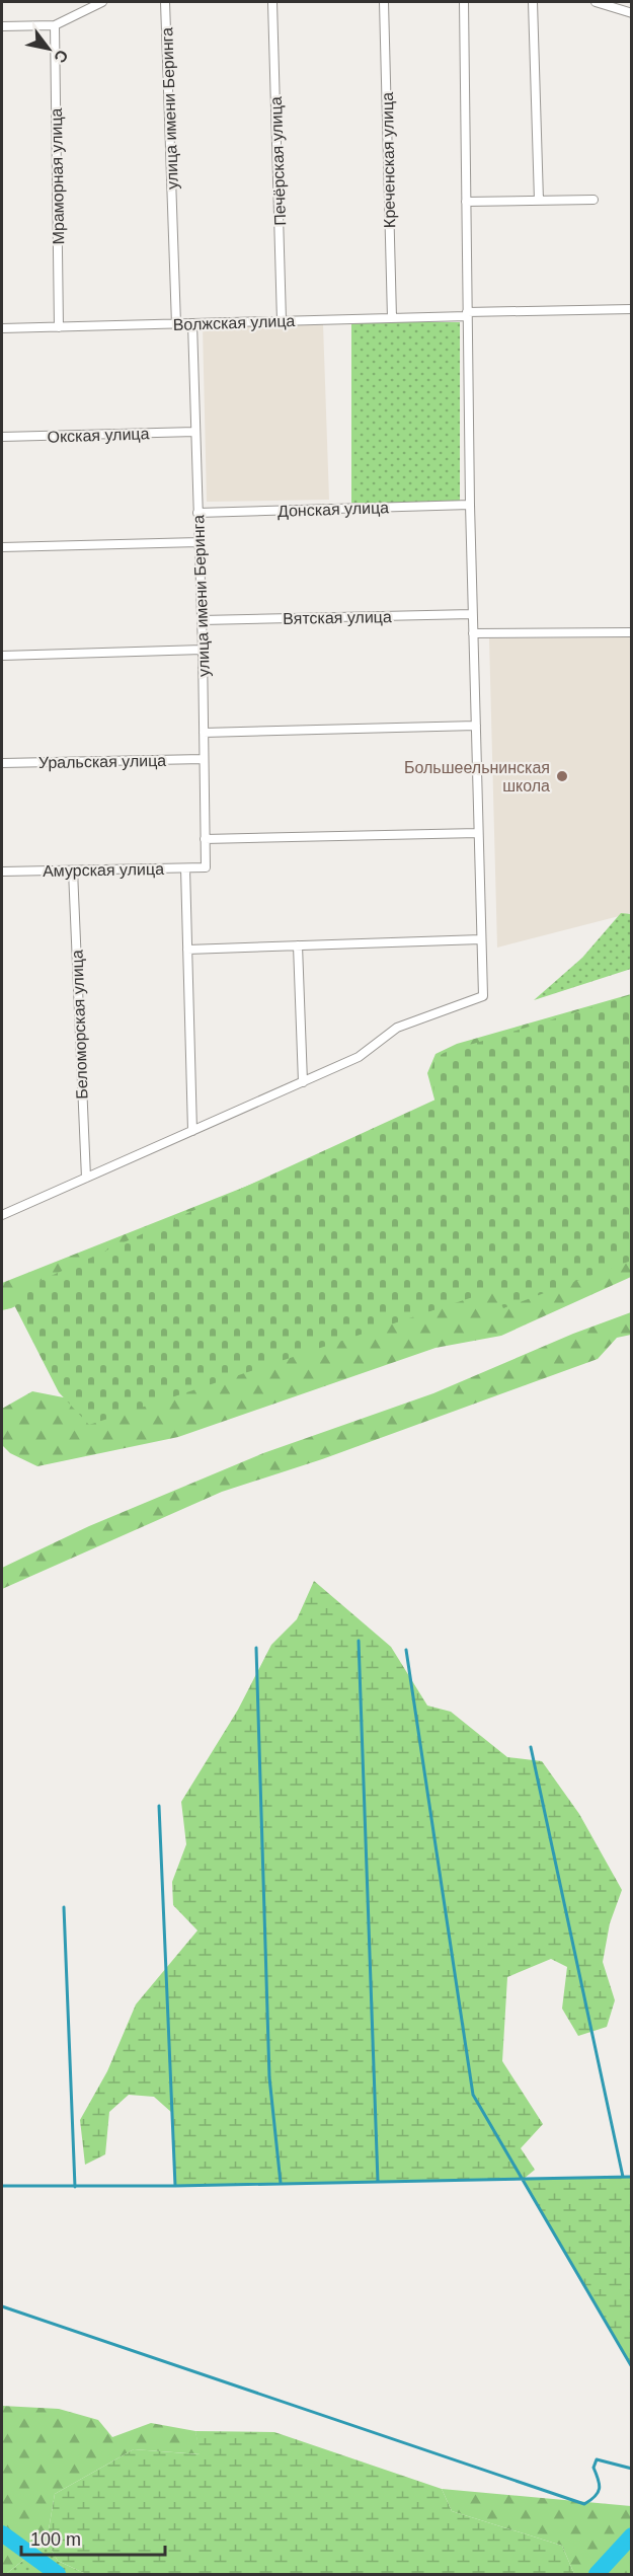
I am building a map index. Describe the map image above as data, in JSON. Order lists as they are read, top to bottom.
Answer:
{
  "streets": {
    "street": [
      "улица имени Беринга",
      "Креченская улица",
      "Печёрская улица",
      "Мраморная улица",
      "Волжская улица",
      "Окская улица",
      "Донская улица",
      "Вятская улица",
      "Уральская улица",
      "Амурская улица",
      "Беломорская улица"
    ]
  },
  "crossings": [
    ["улица имени Беринга", "Волжская улица"],
    ["улица имени Беринга", "Окская улица"],
    ["улица имени Беринга", "Донская улица"],
    ["улица имени Беринга", "Вятская улица"],
    ["улица имени Беринга", "Уральская улица"],
    ["улица имени Беринга", "Амурская улица"],
    ["Креченская улица", "Волжская улица"],
    ["Печёрская улица", "Волжская улица"],
    ["Мраморная улица", "Волжская улица"],
    ["Амурская улица", "Беломорская улица"]
  ],
  "places": ["Большеельнинская школа"],
  "scale_bar": "100 m",
  "north": "bottom right"
}
